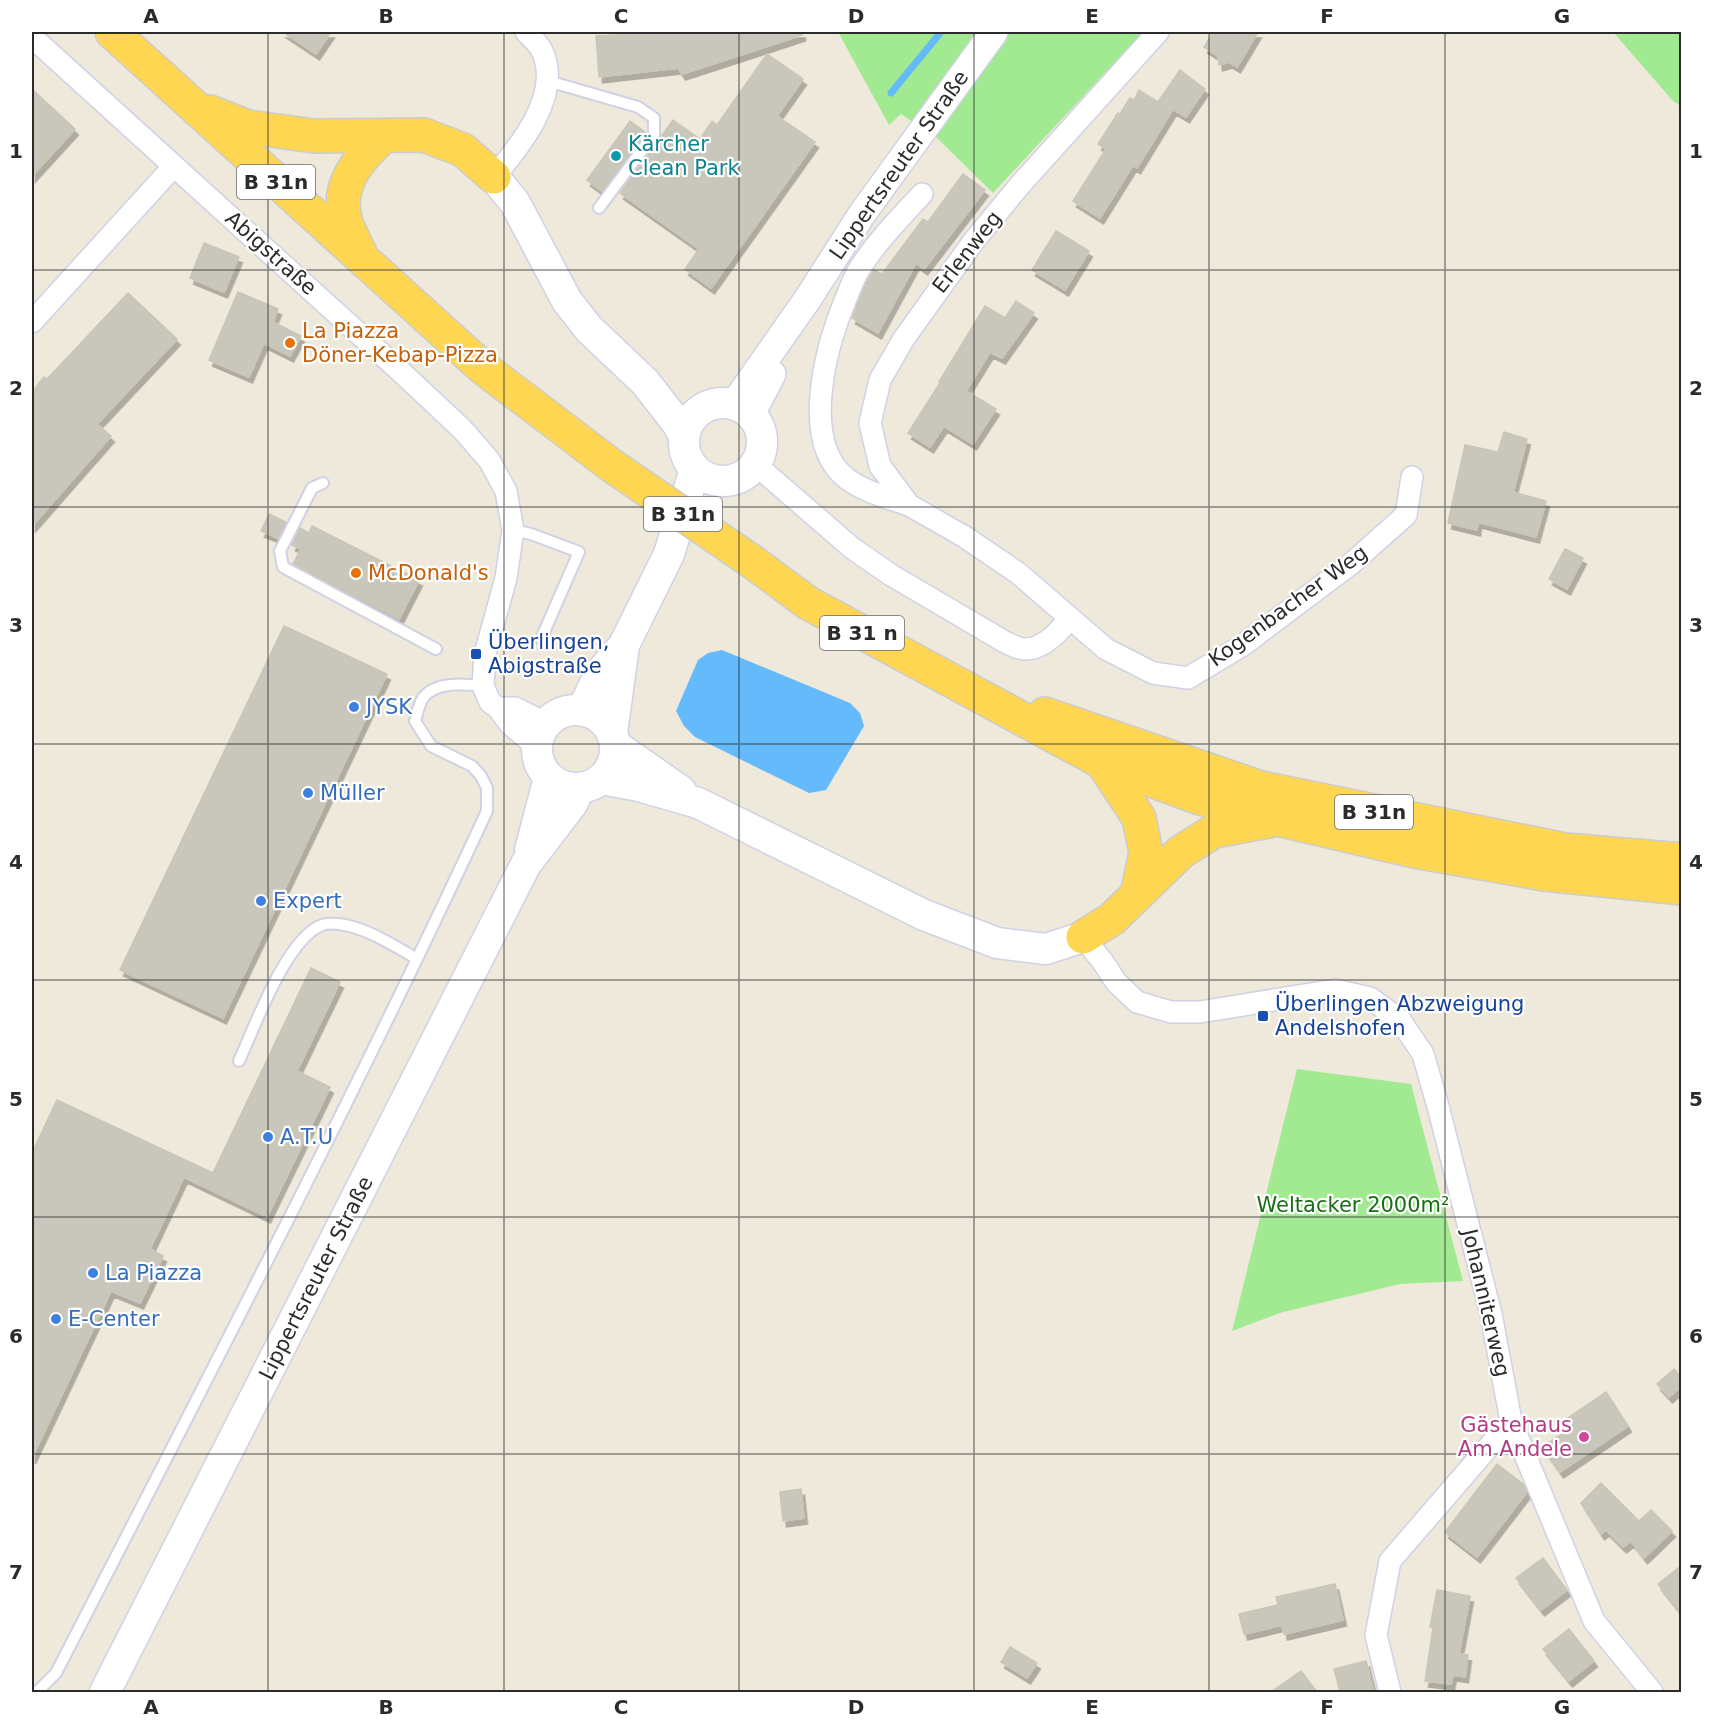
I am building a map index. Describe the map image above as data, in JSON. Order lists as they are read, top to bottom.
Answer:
{
  "streets": {
    "highway": ["B 31n", "B 31 n"],
    "main road": ["Lippertsreuter Straße"],
    "street": [
      "Erlenweg",
      "Abigstraße",
      "Kogenbacher Weg",
      "Johanniterweg"
    ]
  },
  "crossings": [
    ["Lippertsreuter Straße", "B 31n"],
    ["B 31n", "B 31 n"],
    ["Erlenweg", "Kogenbacher Weg"]
  ],
  "parks": ["Weltacker 2000m²"],
  "places": {
    "other": [
      "Kärcher Clean Park",
      "La Piazza Döner-Kebap-Pizza",
      "McDonald's",
      "JYSK",
      "Müller",
      "Expert",
      "A.T.U",
      "La Piazza",
      "E-Center",
      "Gästehaus Am Andele"
    ],
    "transit": ["Überlingen, Abigstraße", "Überlingen Abzweigung Andelshofen"]
  },
  "grid": {
    "columns": [
      "A",
      "B",
      "C",
      "D",
      "E",
      "F",
      "G"
    ],
    "rows": [
      "1",
      "2",
      "3",
      "4",
      "5",
      "6",
      "7"
    ]
  }
}
